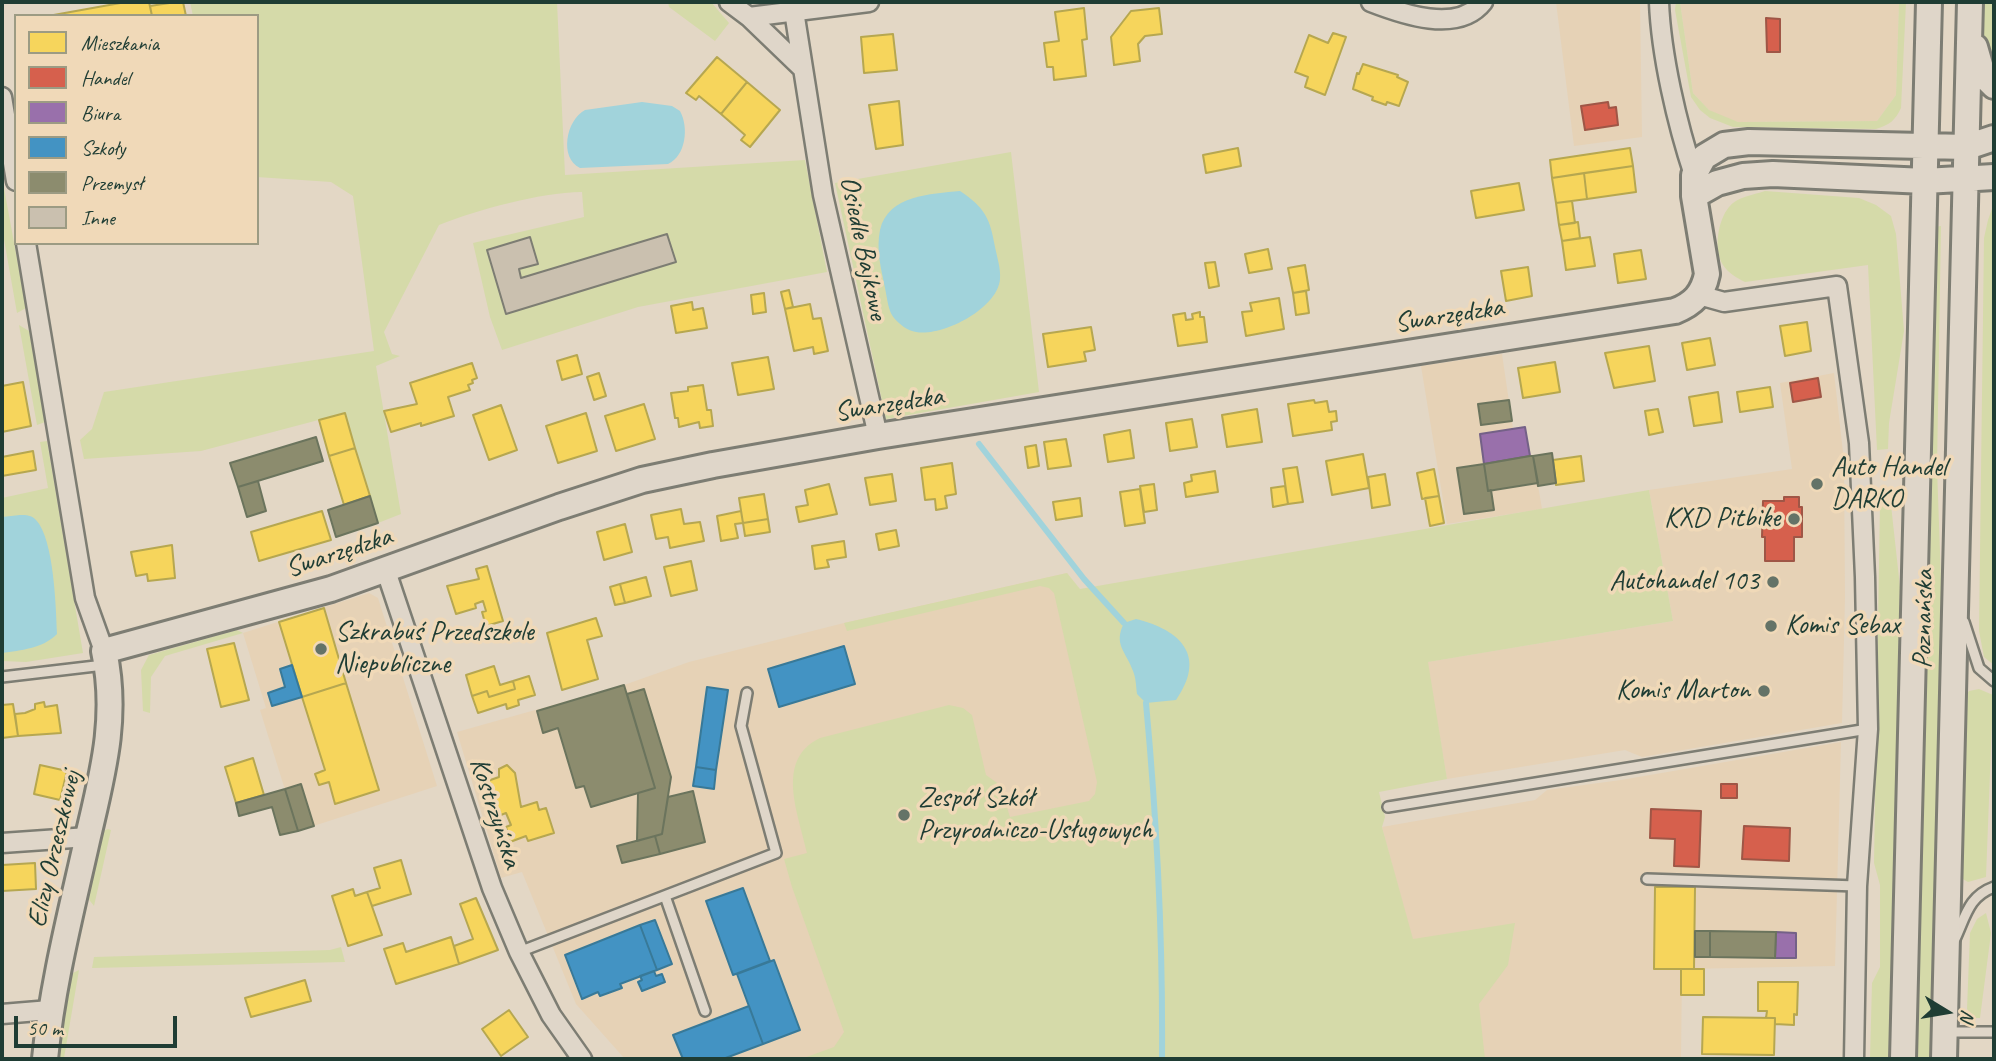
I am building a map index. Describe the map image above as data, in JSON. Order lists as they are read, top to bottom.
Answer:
{
  "streets": {
    "street": [
      "Osiedle Bajkowe",
      "Swarzędzka",
      "Poznańska",
      "Kostrzyńska",
      "Elizy Orzeszkowej"
    ]
  },
  "crossings": [
    ["Osiedle Bajkowe", "Swarzędzka"],
    ["Swarzędzka", "Poznańska"],
    ["Swarzędzka", "Kostrzyńska"],
    ["Swarzędzka", "Elizy Orzeszkowej"]
  ],
  "places": [
    "Auto Handel DARKO",
    "KXD Pitbike",
    "Autohandel 103",
    "Komis Sebax",
    "Szkrabuś Przedszkole Niepubliczne",
    "Komis Marton",
    "Zespół Szkół Przyrodniczo-Usługowych"
  ],
  "legend": [
    "Mieszkania",
    "Handel",
    "Biura",
    "Szkoły",
    "Przemysł",
    "Inne"
  ],
  "scale_bar": "50 m",
  "north": "right"
}
